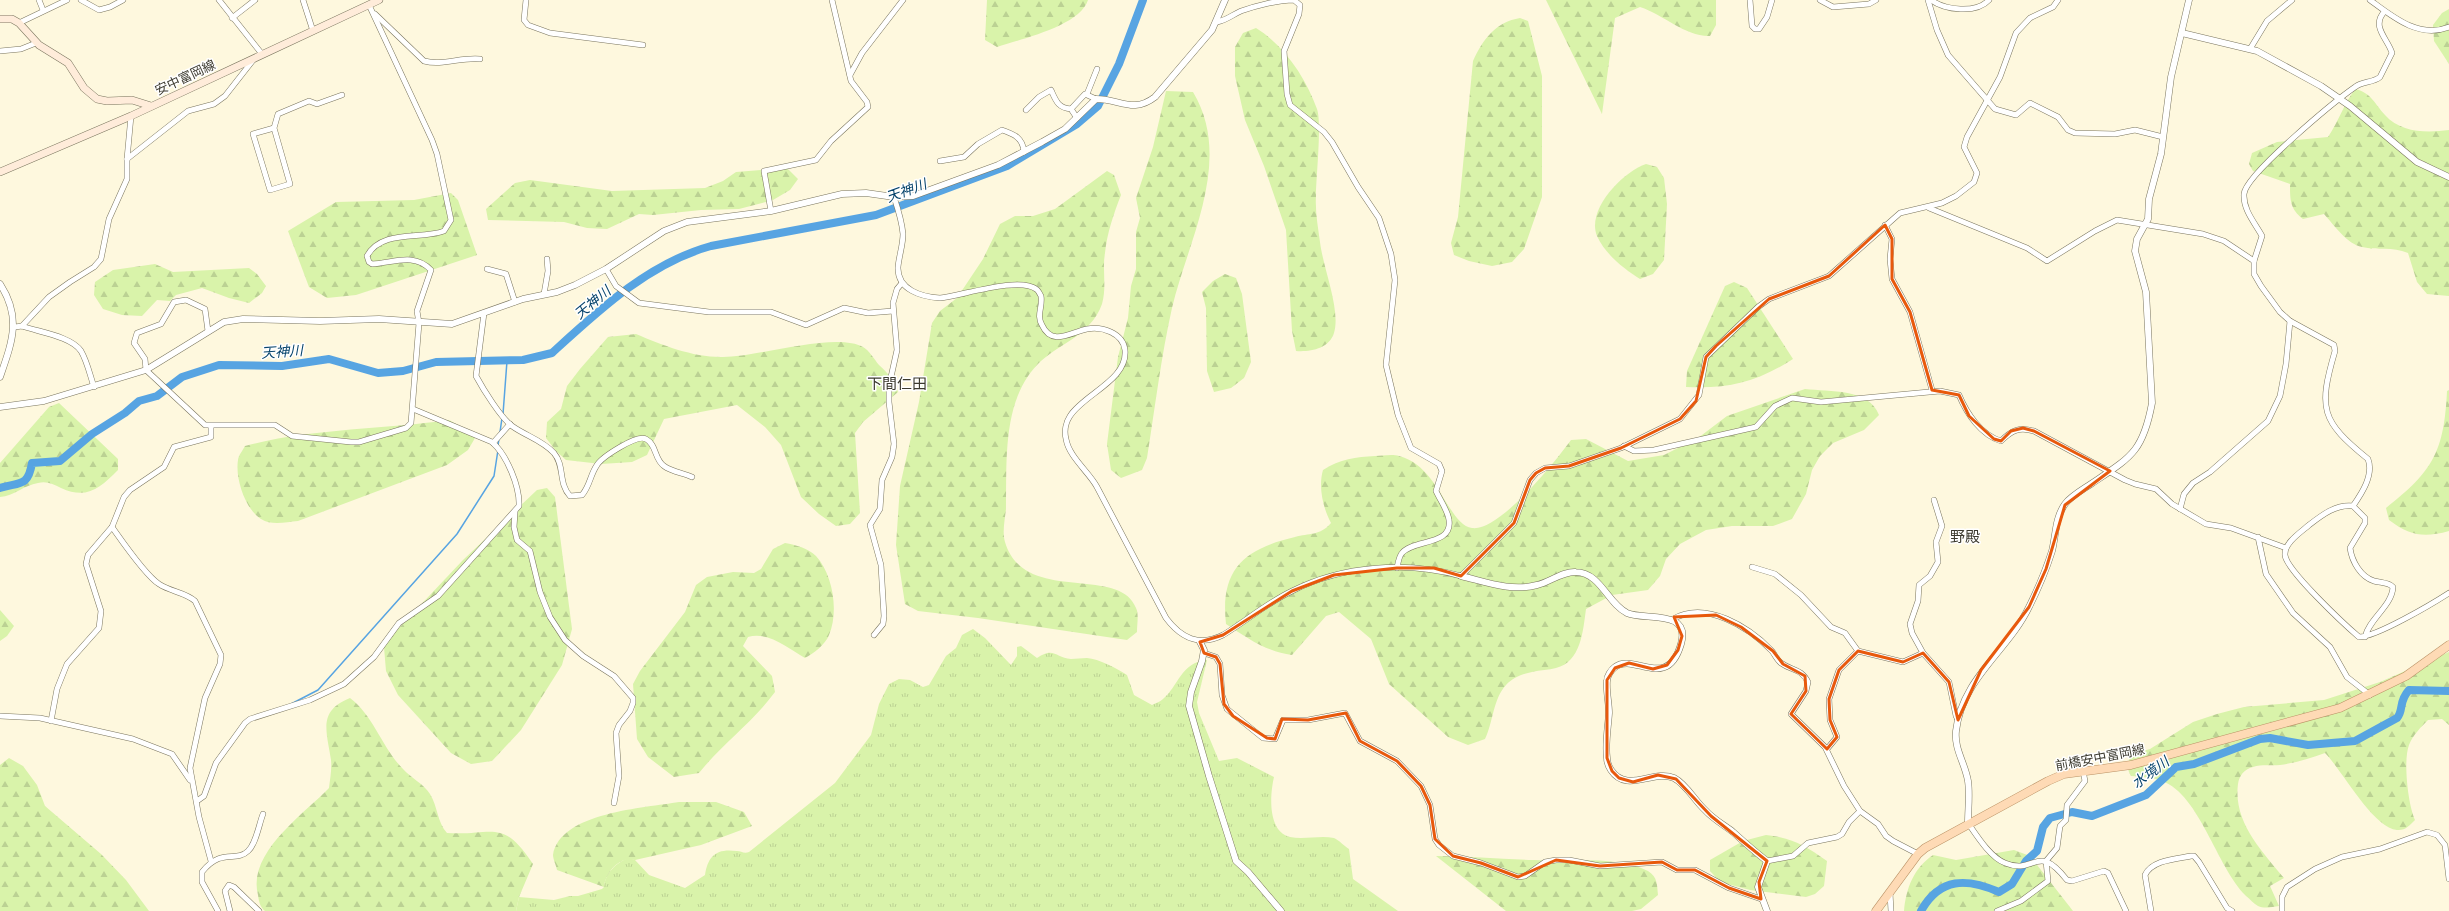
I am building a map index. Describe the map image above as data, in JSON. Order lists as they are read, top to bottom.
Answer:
{
  "streets": {
    "main road": ["安中富岡線", "前橋安中富岡線"]
  },
  "districts": ["下間仁田", "野殿"],
  "water": ["天神川", "水境川"]
}
